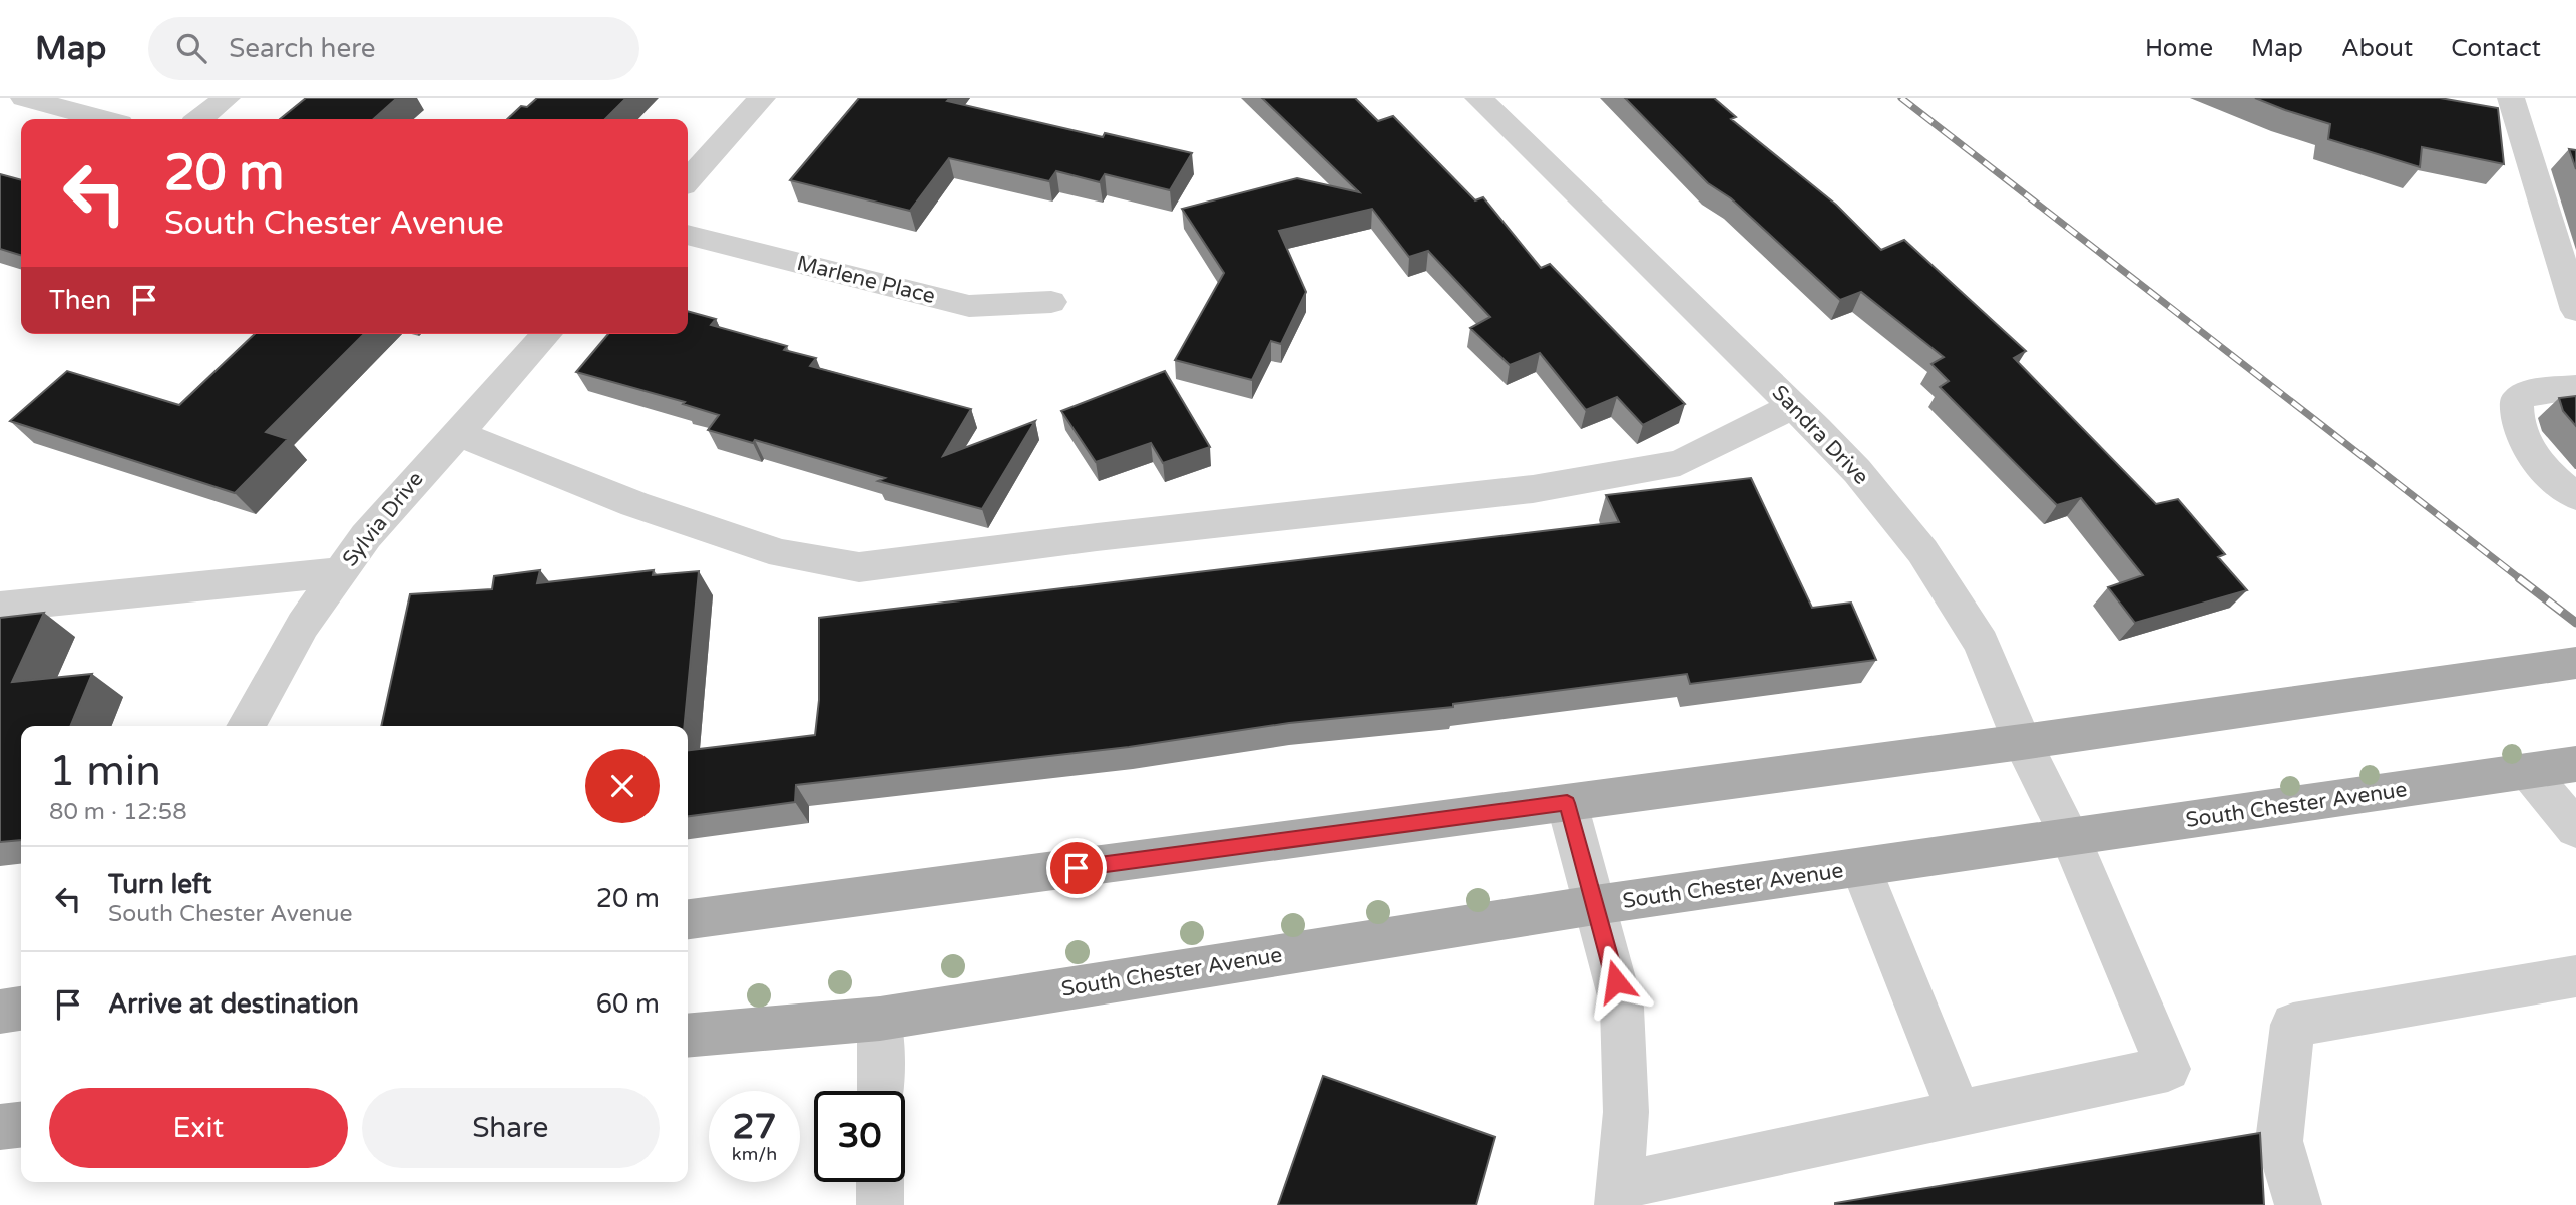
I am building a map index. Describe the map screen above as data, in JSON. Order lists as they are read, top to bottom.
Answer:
{
  "streets": {
    "main road": ["South Chester Avenue"],
    "street": ["Marlene Place", "Sandra Drive", "Sylvia Drive"]
  },
  "crossings": [
    ["Sandra Drive", "South Chester Avenue"]
  ],
  "page": {
    "header": "Map",
    "search": "Search here",
    "nav": [
      "Home",
      "Map",
      "About",
      "Contact"
    ],
    "turn": ["20 m", "South Chester Avenue"],
    "then": "Then",
    "heading": ["1 min", "80 m · 12:58"],
    "list": [
      {
        "name": "Turn left",
        "note": "South Chester Avenue",
        "value": "20 m"
      },
      {
        "name": "Arrive at destination",
        "value": "60 m"
      }
    ],
    "buttons": ["Exit", "Share"],
    "speed": "27 km/h",
    "limit": "30"
  }
}
